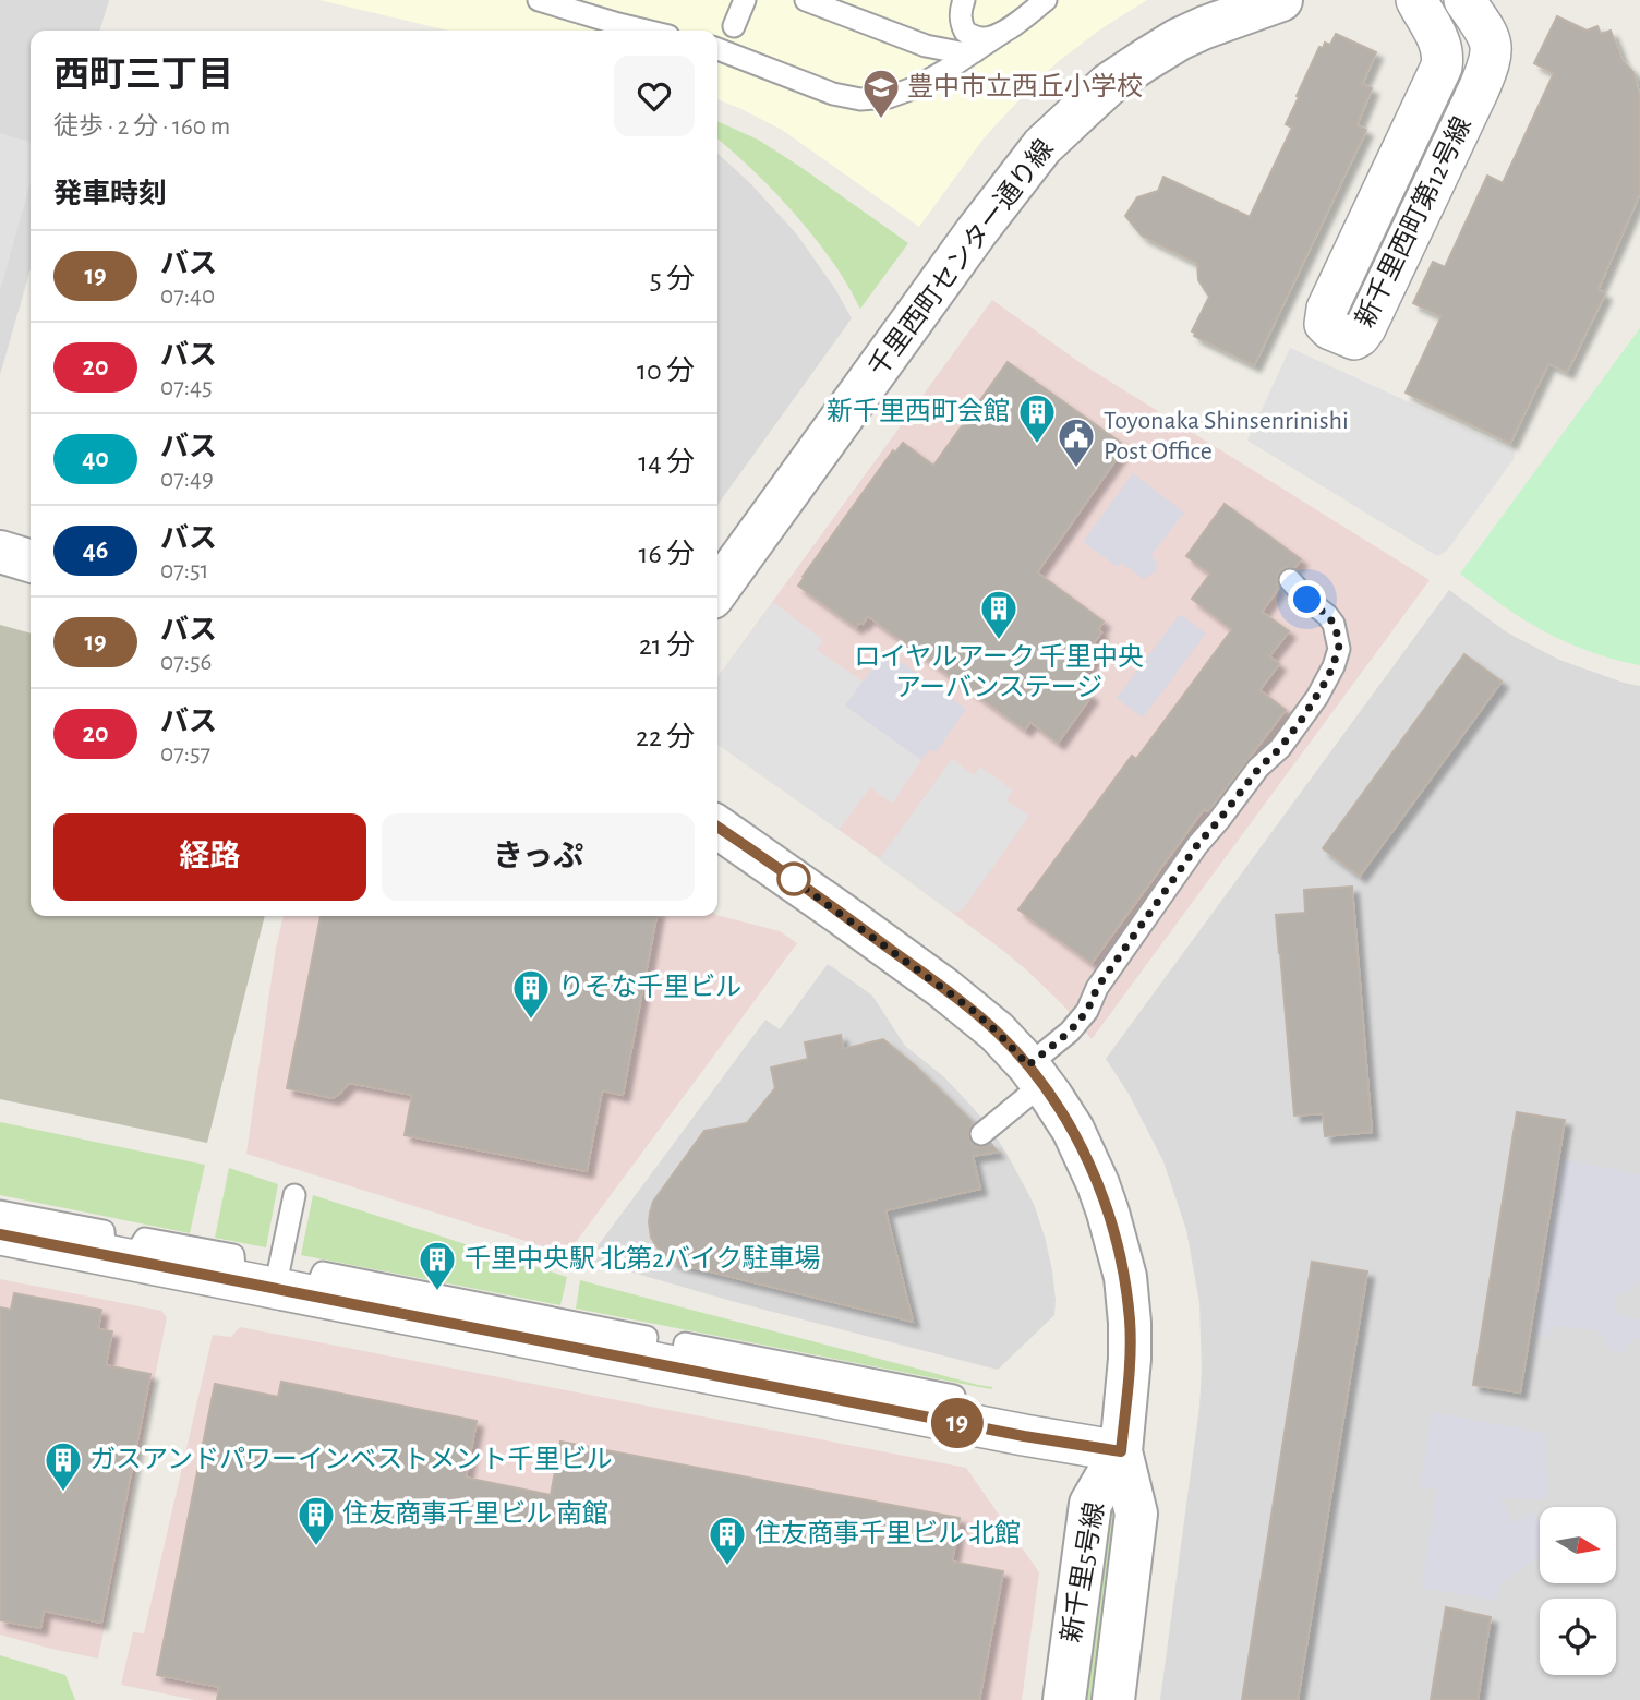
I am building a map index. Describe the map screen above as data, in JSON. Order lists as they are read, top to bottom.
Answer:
{
  "streets": {
    "street": ["新千里西町第12号線", "千里西町センター通り線", "新千里5号線"]
  },
  "places": {
    "school or university": ["豊中市立西丘小学校"],
    "building": [
      "新千里西町会館",
      "ロイヤルアーク 千里中央 アーバンステージ",
      "りそな千里ビル",
      "千里中央駅 北第2バイク駐車場",
      "ガスアンドパワーインベストメント千里ビル",
      "住友商事千里ビル 南館",
      "住友商事千里ビル 北館"
    ],
    "public building": ["Toyonaka Shinsenrinishi Post Office"]
  },
  "lines": ["bus line 19"],
  "north": "right",
  "page": {
    "on_map": "19",
    "heading": [
      ["西町三丁目", "徒歩 · 2 分 · 160 m"],
      "発車時刻"
    ],
    "list": [
      {
        "mark": "19",
        "name": "バス",
        "note": "07:40",
        "value": "5 分"
      },
      {
        "mark": "20",
        "name": "バス",
        "note": "07:45",
        "value": "10 分"
      },
      {
        "mark": "40",
        "name": "バス",
        "note": "07:49",
        "value": "14 分"
      },
      {
        "mark": "46",
        "name": "バス",
        "note": "07:51",
        "value": "16 分"
      },
      {
        "mark": "19",
        "name": "バス",
        "note": "07:56",
        "value": "21 分"
      },
      {
        "mark": "20",
        "name": "バス",
        "note": "07:57",
        "value": "22 分"
      }
    ],
    "buttons": ["経路", "きっぷ"]
  }
}
